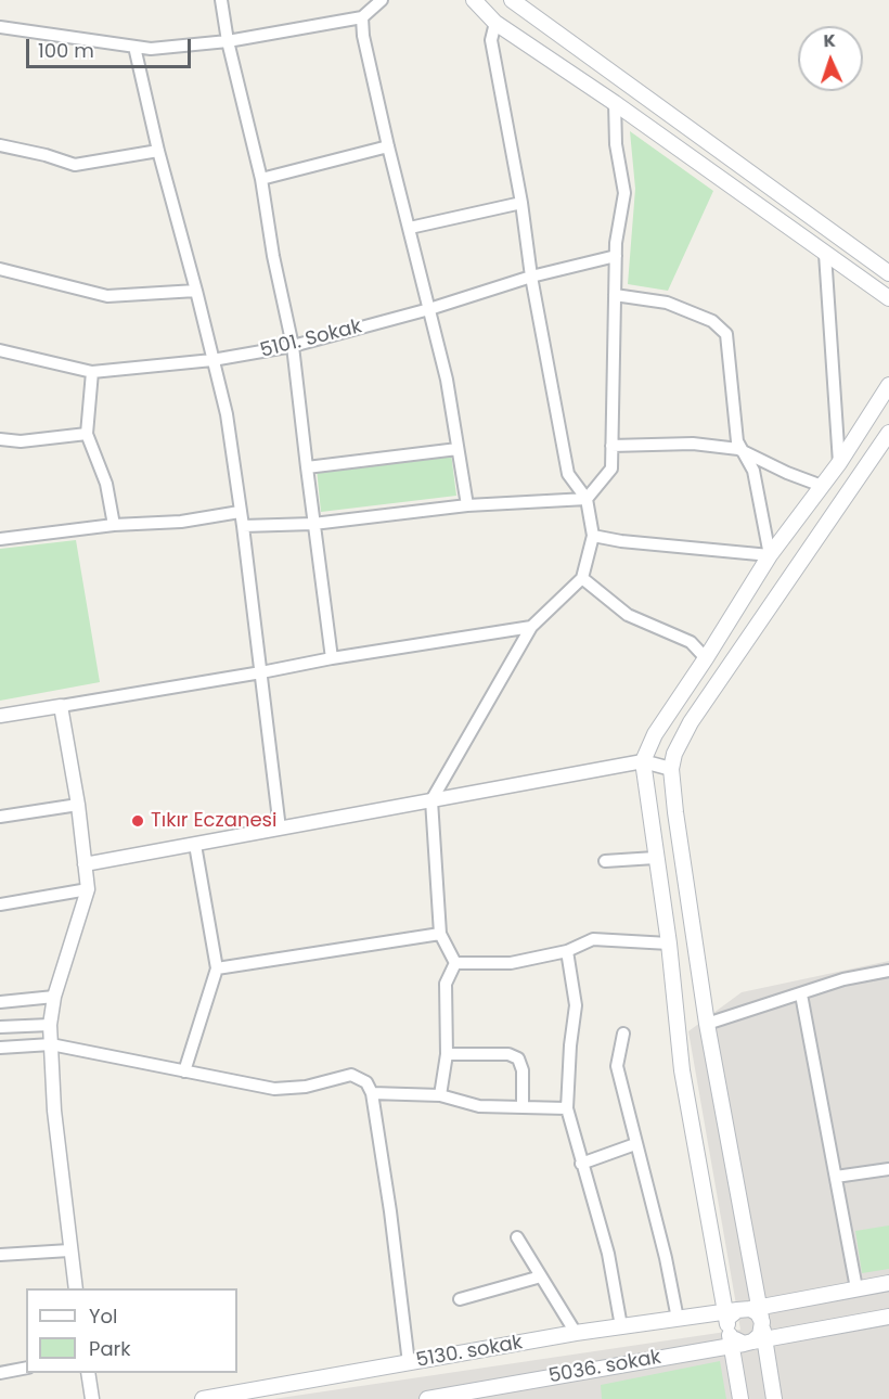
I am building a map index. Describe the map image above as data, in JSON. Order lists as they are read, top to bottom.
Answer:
{
  "streets": {
    "main road": ["5130. sokak", "5036. sokak"],
    "street": ["5101. Sokak"]
  },
  "crossings": [
    ["5130. sokak", "5036. sokak"]
  ],
  "places": ["Tıkır Eczanesi"],
  "legend": ["Yol", "Park"],
  "scale_bar": "100 m",
  "north": "top"
}
